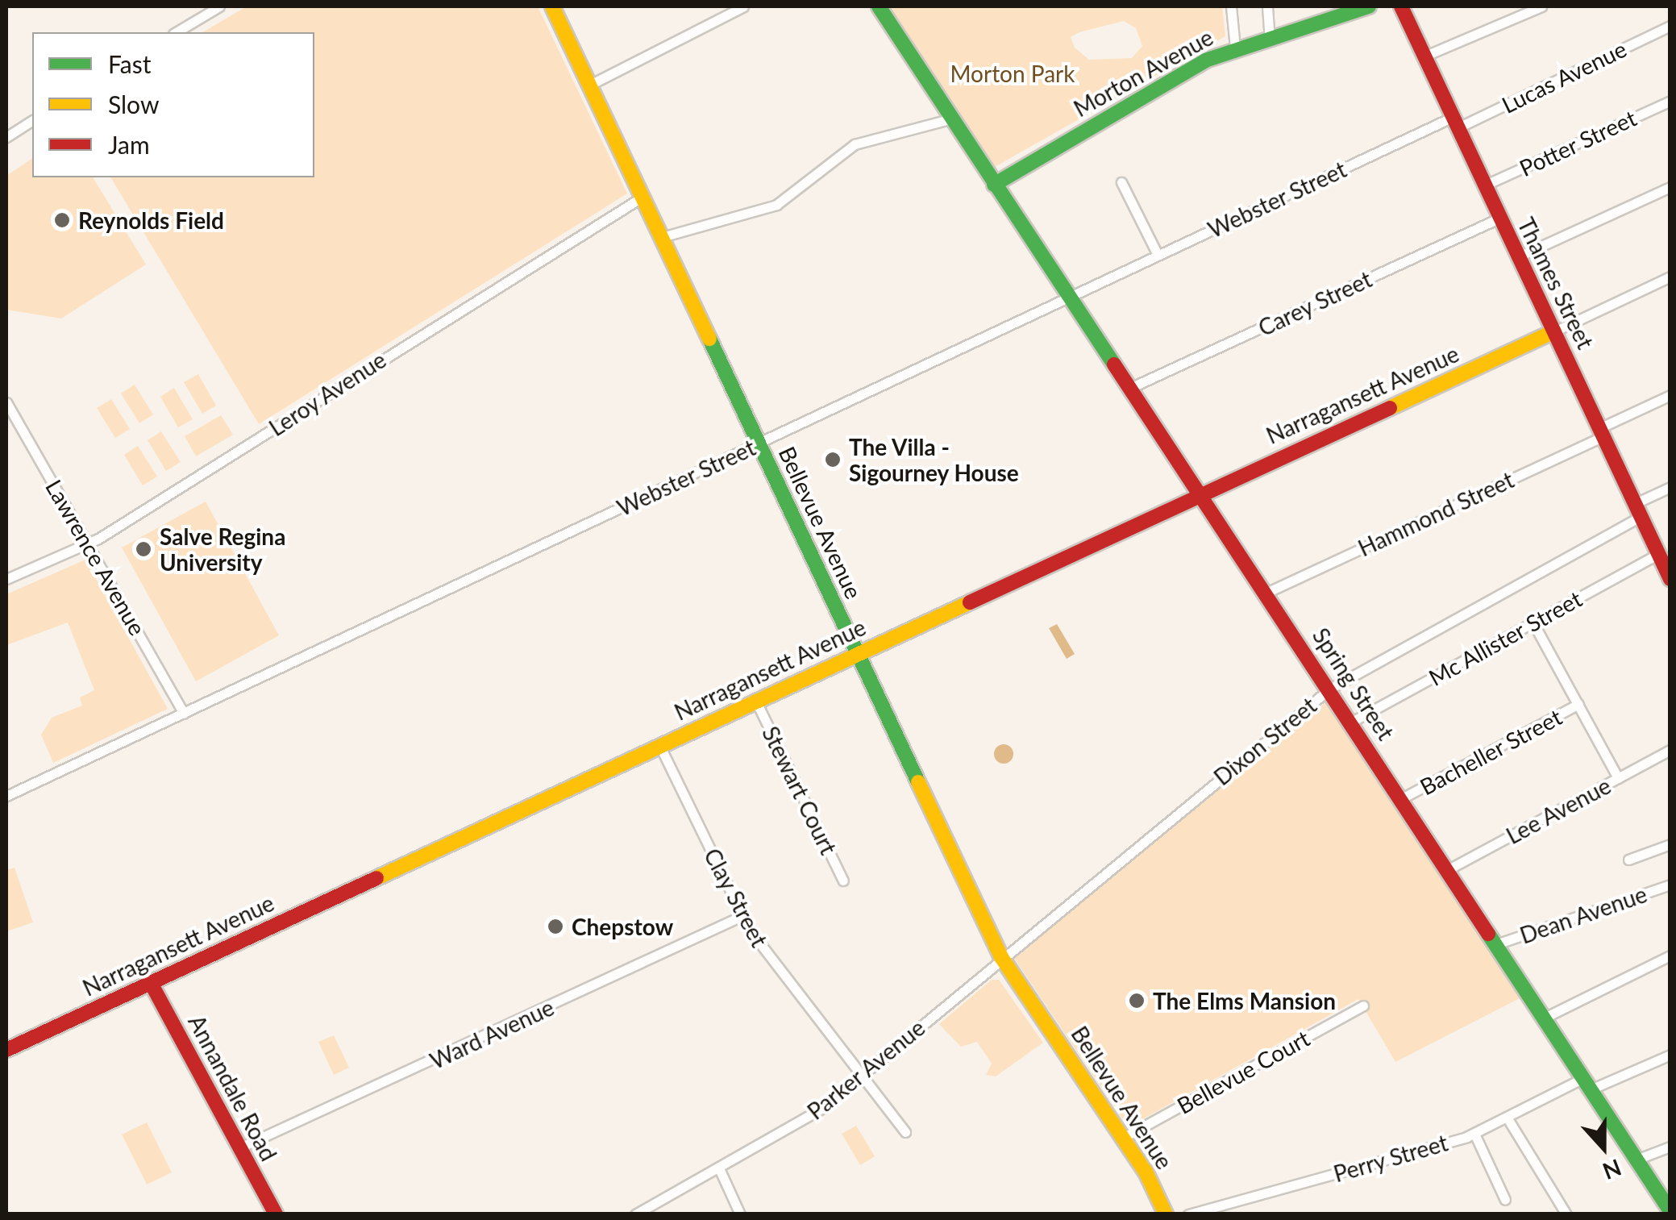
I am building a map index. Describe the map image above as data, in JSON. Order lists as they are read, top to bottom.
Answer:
{
  "streets": {
    "main road": [
      "Morton Avenue",
      "Thames Street",
      "Narragansett Avenue",
      "Bellevue Avenue",
      "Spring Street",
      "Annandale Road"
    ],
    "street": [
      "Lucas Avenue",
      "Potter Street",
      "Webster Street",
      "Carey Street",
      "Leroy Avenue",
      "Hammond Street",
      "Lawrence Avenue",
      "Mc Allister Street",
      "Dixon Street",
      "Bacheller Street",
      "Stewart Court",
      "Lee Avenue",
      "Clay Street",
      "Dean Avenue",
      "Ward Avenue",
      "Parker Avenue",
      "Bellevue Court",
      "Perry Street"
    ]
  },
  "crossings": [
    ["Morton Avenue", "Spring Street"],
    ["Lucas Avenue", "Webster Street"],
    ["Lucas Avenue", "Thames Street"],
    ["Potter Street", "Thames Street"],
    ["Webster Street", "Thames Street"],
    ["Webster Street", "Bellevue Avenue"],
    ["Webster Street", "Lawrence Avenue"],
    ["Webster Street", "Spring Street"],
    ["Thames Street", "Carey Street"],
    ["Thames Street", "Narragansett Avenue"],
    ["Thames Street", "Hammond Street"],
    ["Thames Street", "Mc Allister Street"],
    ["Thames Street", "Dixon Street"],
    ["Carey Street", "Spring Street"],
    ["Leroy Avenue", "Bellevue Avenue"],
    ["Leroy Avenue", "Lawrence Avenue"],
    ["Narragansett Avenue", "Bellevue Avenue"],
    ["Narragansett Avenue", "Spring Street"],
    ["Narragansett Avenue", "Stewart Court"],
    ["Narragansett Avenue", "Clay Street"],
    ["Narragansett Avenue", "Annandale Road"],
    ["Hammond Street", "Spring Street"],
    ["Bellevue Avenue", "Dixon Street"],
    ["Bellevue Avenue", "Parker Avenue"],
    ["Bellevue Avenue", "Bellevue Court"],
    ["Mc Allister Street", "Spring Street"],
    ["Spring Street", "Dixon Street"],
    ["Spring Street", "Bacheller Street"],
    ["Spring Street", "Lee Avenue"],
    ["Spring Street", "Dean Avenue"],
    ["Spring Street", "Perry Street"],
    ["Dixon Street", "Parker Avenue"],
    ["Clay Street", "Ward Avenue"],
    ["Clay Street", "Parker Avenue"],
    ["Ward Avenue", "Annandale Road"]
  ],
  "parks": ["Morton Park"],
  "places": [
    "Reynolds Field",
    "The Villa - Sigourney House",
    "Salve Regina University",
    "Chepstow",
    "The Elms Mansion"
  ],
  "legend": ["Fast", "Slow", "Jam"],
  "north": "bottom"
}
